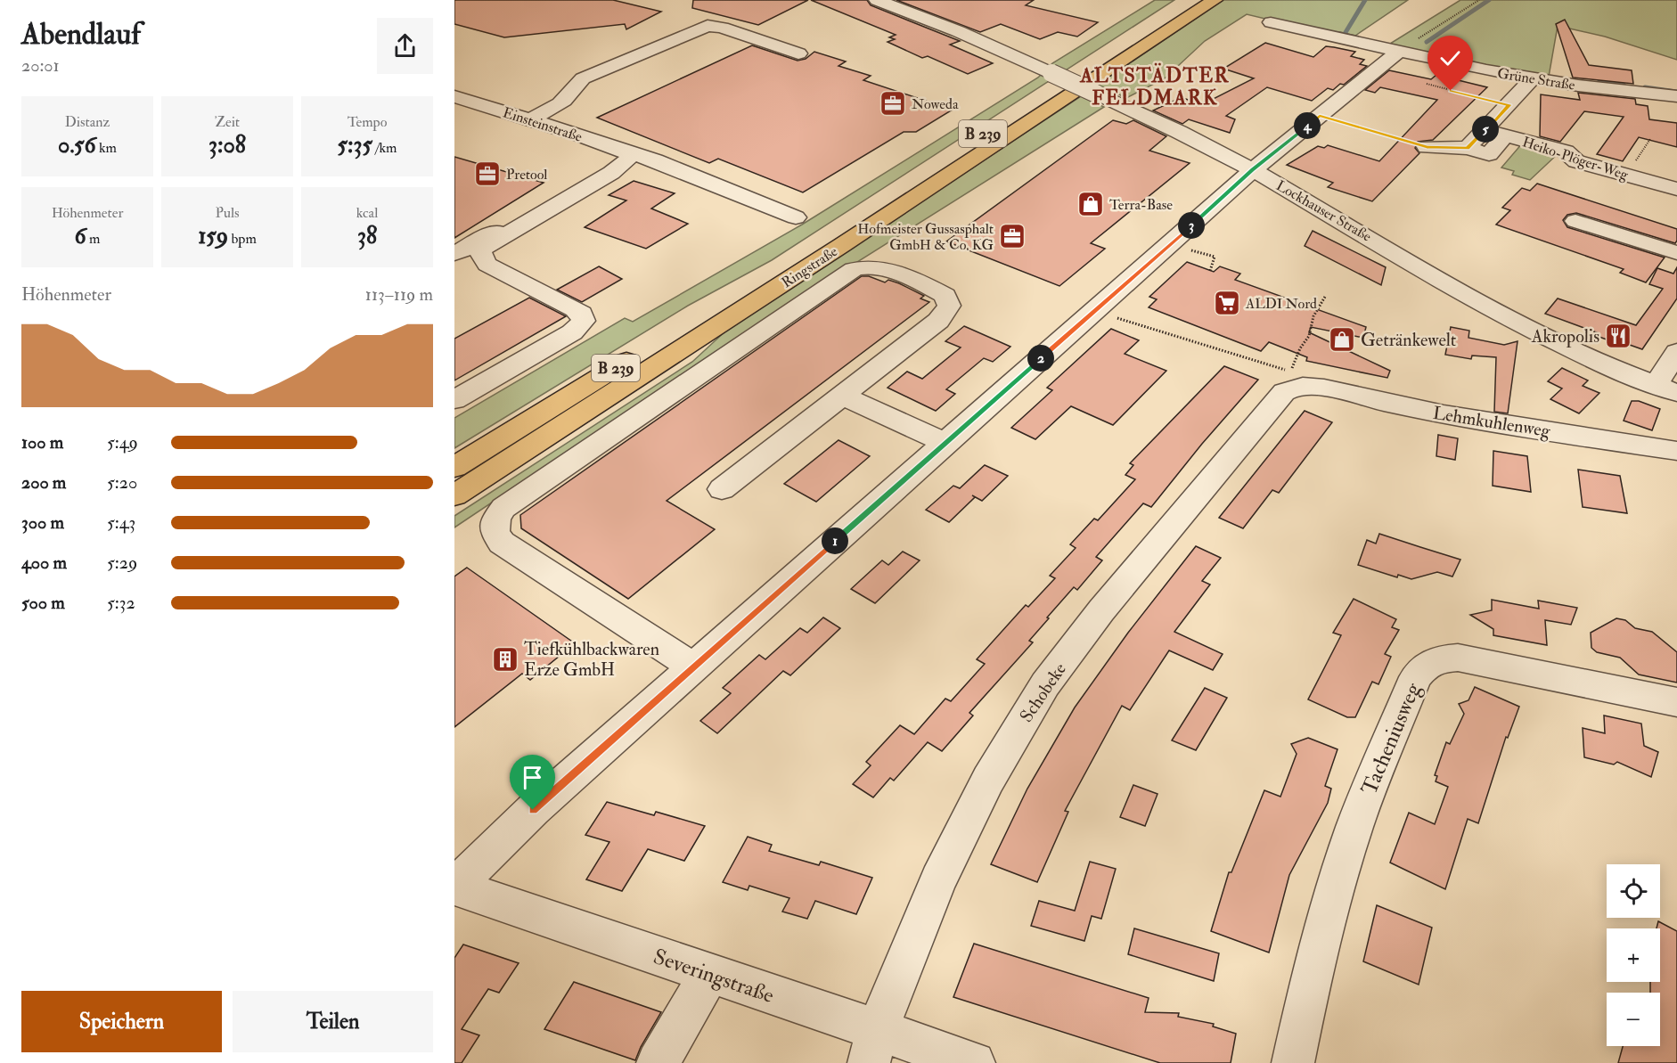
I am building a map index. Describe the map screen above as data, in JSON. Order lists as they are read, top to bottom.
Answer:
{
  "streets": {
    "highway": ["B 239", "Ringstraße"],
    "street": [
      "Grüne Straße",
      "Einsteinstraße",
      "Heiko-Plöger-Weg",
      "Lockhauser Straße",
      "Lehmkuhlenweg",
      "Schobeke",
      "Tacheniusweg",
      "Severingstraße"
    ]
  },
  "crossings": [
    ["Lehmkuhlenweg", "Schobeke"],
    ["Schobeke", "Severingstraße"]
  ],
  "districts": ["ALTSTÄDTER FELDMARK"],
  "places": {
    "office": ["Noweda", "Pretool", "Hofmeister Gussasphalt GmbH & Co. KG"],
    "shop": ["Terra-Base", "Getränkewelt"],
    "supermarket": ["ALDI Nord"],
    "restaurant": ["Akropolis"],
    "building": ["Tiefkühlbackwaren Erze GmbH"]
  },
  "page": {
    "heading": ["Abendlauf", "20:01"],
    "stats": [
      ["Distanz", "0.56 km"],
      ["Zeit", "3:08"],
      ["Tempo", "5:35 /km"],
      ["Höhenmeter", "6 m"],
      ["Puls", "159 bpm"],
      ["kcal", "38"]
    ],
    "pins": [
      "4",
      "5",
      "3",
      "2",
      "1"
    ],
    "chart": ["Höhenmeter", "113–119 m"],
    "list": [
      {
        "name": "100 m",
        "note": "5:49"
      },
      {
        "name": "200 m",
        "note": "5:20"
      },
      {
        "name": "300 m",
        "note": "5:43"
      },
      {
        "name": "400 m",
        "note": "5:29"
      },
      {
        "name": "500 m",
        "note": "5:32"
      }
    ],
    "map_buttons": ["+", "−"],
    "buttons": ["Speichern", "Teilen"]
  }
}
